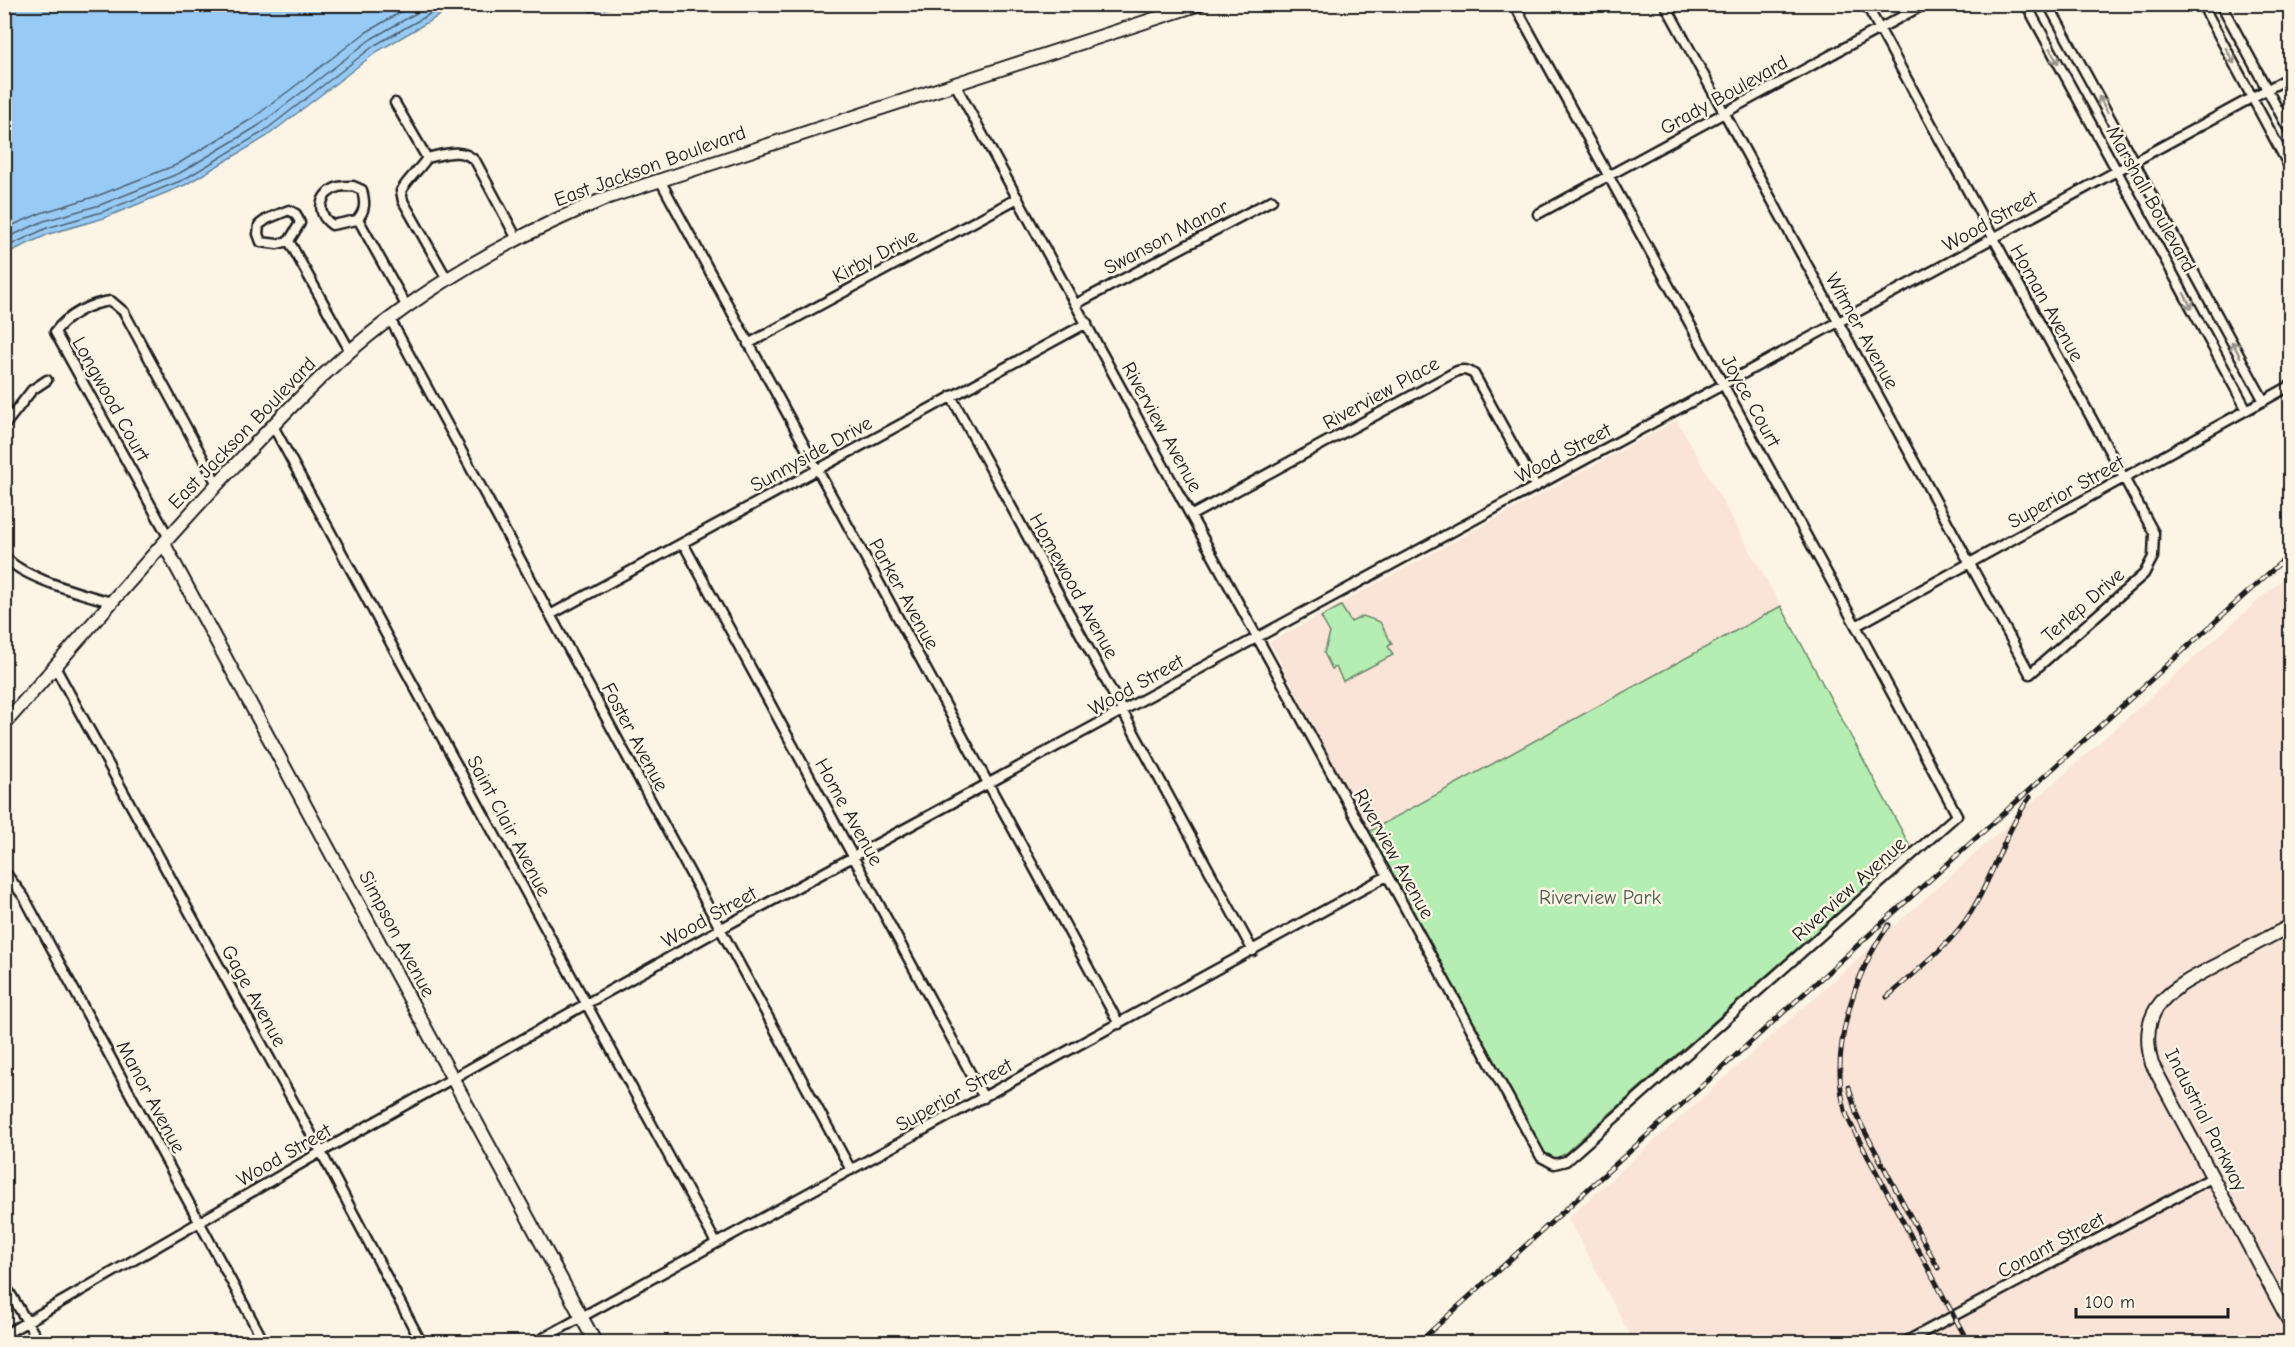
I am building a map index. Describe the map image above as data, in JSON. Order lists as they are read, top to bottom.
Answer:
{
  "streets": {
    "main road": ["East Jackson Boulevard", "Simpson Avenue", "Industrial Parkway"],
    "street": [
      "Grady Boulevard",
      "Marshall Boulevard",
      "Wood Street",
      "Swanson Manor",
      "Kirby Drive",
      "Homan Avenue",
      "Witmer Avenue",
      "Riverview Place",
      "Longwood Court",
      "Joyce Court",
      "Riverview Avenue",
      "Sunnyside Drive",
      "Superior Street",
      "Homewood Avenue",
      "Parker Avenue",
      "Terlep Drive",
      "Foster Avenue",
      "Home Avenue",
      "Saint Clair Avenue",
      "Gage Avenue",
      "Manor Avenue",
      "Conant Street"
    ]
  },
  "crossings": [
    ["Grady Boulevard", "Homan Avenue"],
    ["Grady Boulevard", "Witmer Avenue"],
    ["Grady Boulevard", "Joyce Court"],
    ["East Jackson Boulevard", "Longwood Court"],
    ["East Jackson Boulevard", "Riverview Avenue"],
    ["East Jackson Boulevard", "Parker Avenue"],
    ["East Jackson Boulevard", "Foster Avenue"],
    ["East Jackson Boulevard", "Saint Clair Avenue"],
    ["East Jackson Boulevard", "Simpson Avenue"],
    ["East Jackson Boulevard", "Gage Avenue"],
    ["Marshall Boulevard", "Wood Street"],
    ["Marshall Boulevard", "Superior Street"],
    ["Wood Street", "Homan Avenue"],
    ["Wood Street", "Witmer Avenue"],
    ["Wood Street", "Riverview Place"],
    ["Wood Street", "Joyce Court"],
    ["Wood Street", "Riverview Avenue"],
    ["Wood Street", "Homewood Avenue"],
    ["Wood Street", "Parker Avenue"],
    ["Wood Street", "Foster Avenue"],
    ["Wood Street", "Home Avenue"],
    ["Wood Street", "Saint Clair Avenue"],
    ["Wood Street", "Simpson Avenue"],
    ["Wood Street", "Gage Avenue"],
    ["Wood Street", "Manor Avenue"],
    ["Swanson Manor", "Riverview Avenue"],
    ["Kirby Drive", "Riverview Avenue"],
    ["Kirby Drive", "Parker Avenue"],
    ["Homan Avenue", "Superior Street"],
    ["Homan Avenue", "Terlep Drive"],
    ["Witmer Avenue", "Superior Street"],
    ["Witmer Avenue", "Terlep Drive"],
    ["Riverview Place", "Riverview Avenue"],
    ["Longwood Court", "Simpson Avenue"],
    ["Joyce Court", "Riverview Avenue"],
    ["Joyce Court", "Superior Street"],
    ["Riverview Avenue", "Sunnyside Drive"],
    ["Riverview Avenue", "Superior Street"],
    ["Sunnyside Drive", "Homewood Avenue"],
    ["Sunnyside Drive", "Parker Avenue"],
    ["Sunnyside Drive", "Foster Avenue"],
    ["Sunnyside Drive", "Home Avenue"],
    ["Superior Street", "Homewood Avenue"],
    ["Superior Street", "Parker Avenue"],
    ["Superior Street", "Foster Avenue"],
    ["Superior Street", "Home Avenue"],
    ["Superior Street", "Saint Clair Avenue"],
    ["Superior Street", "Simpson Avenue"],
    ["Industrial Parkway", "Conant Street"]
  ],
  "parks": ["Riverview Park"],
  "scale_bar": "100 m"
}
